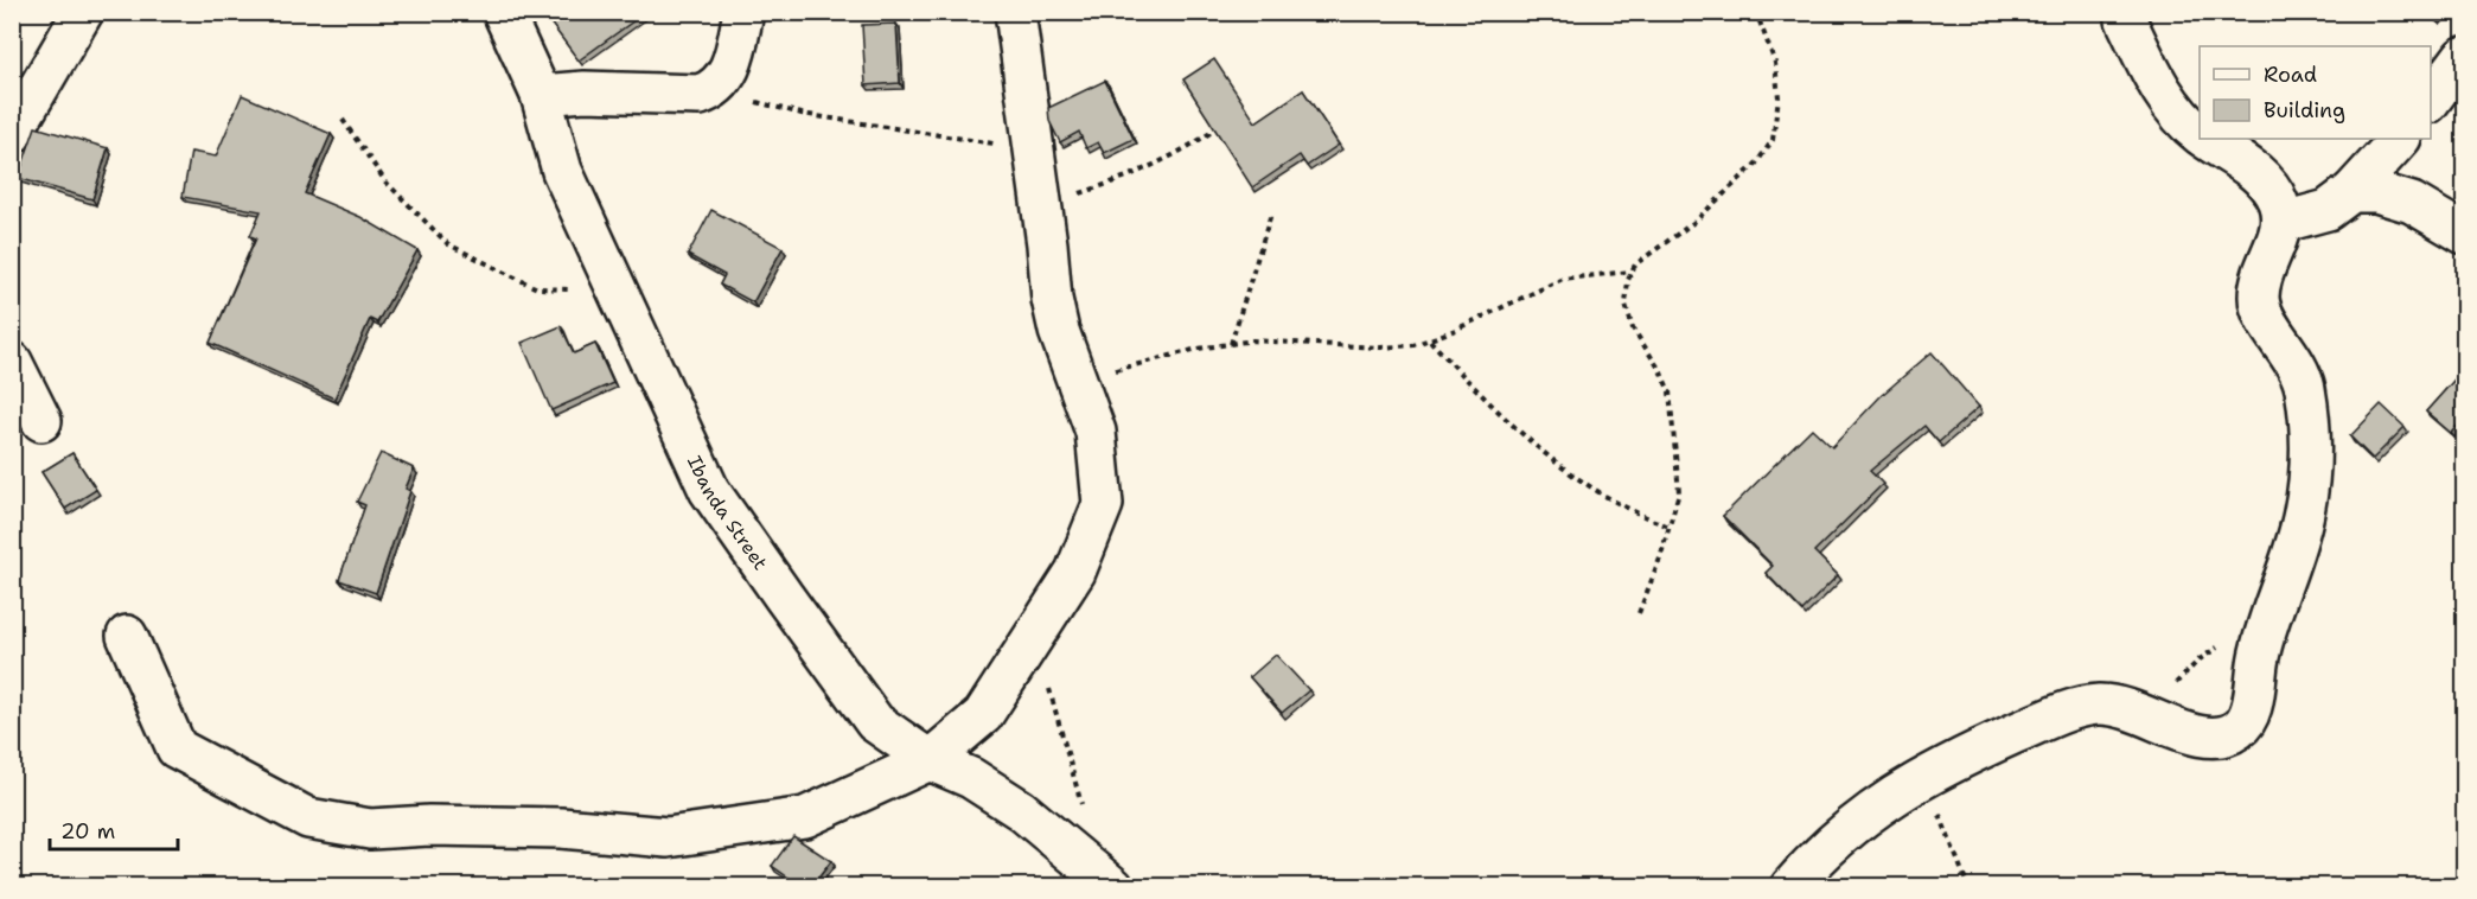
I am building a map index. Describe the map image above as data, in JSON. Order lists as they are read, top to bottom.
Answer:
{
  "streets": {
    "street": ["Ibanda Street"]
  },
  "legend": ["Road", "Building"],
  "scale_bar": "20 m"
}
